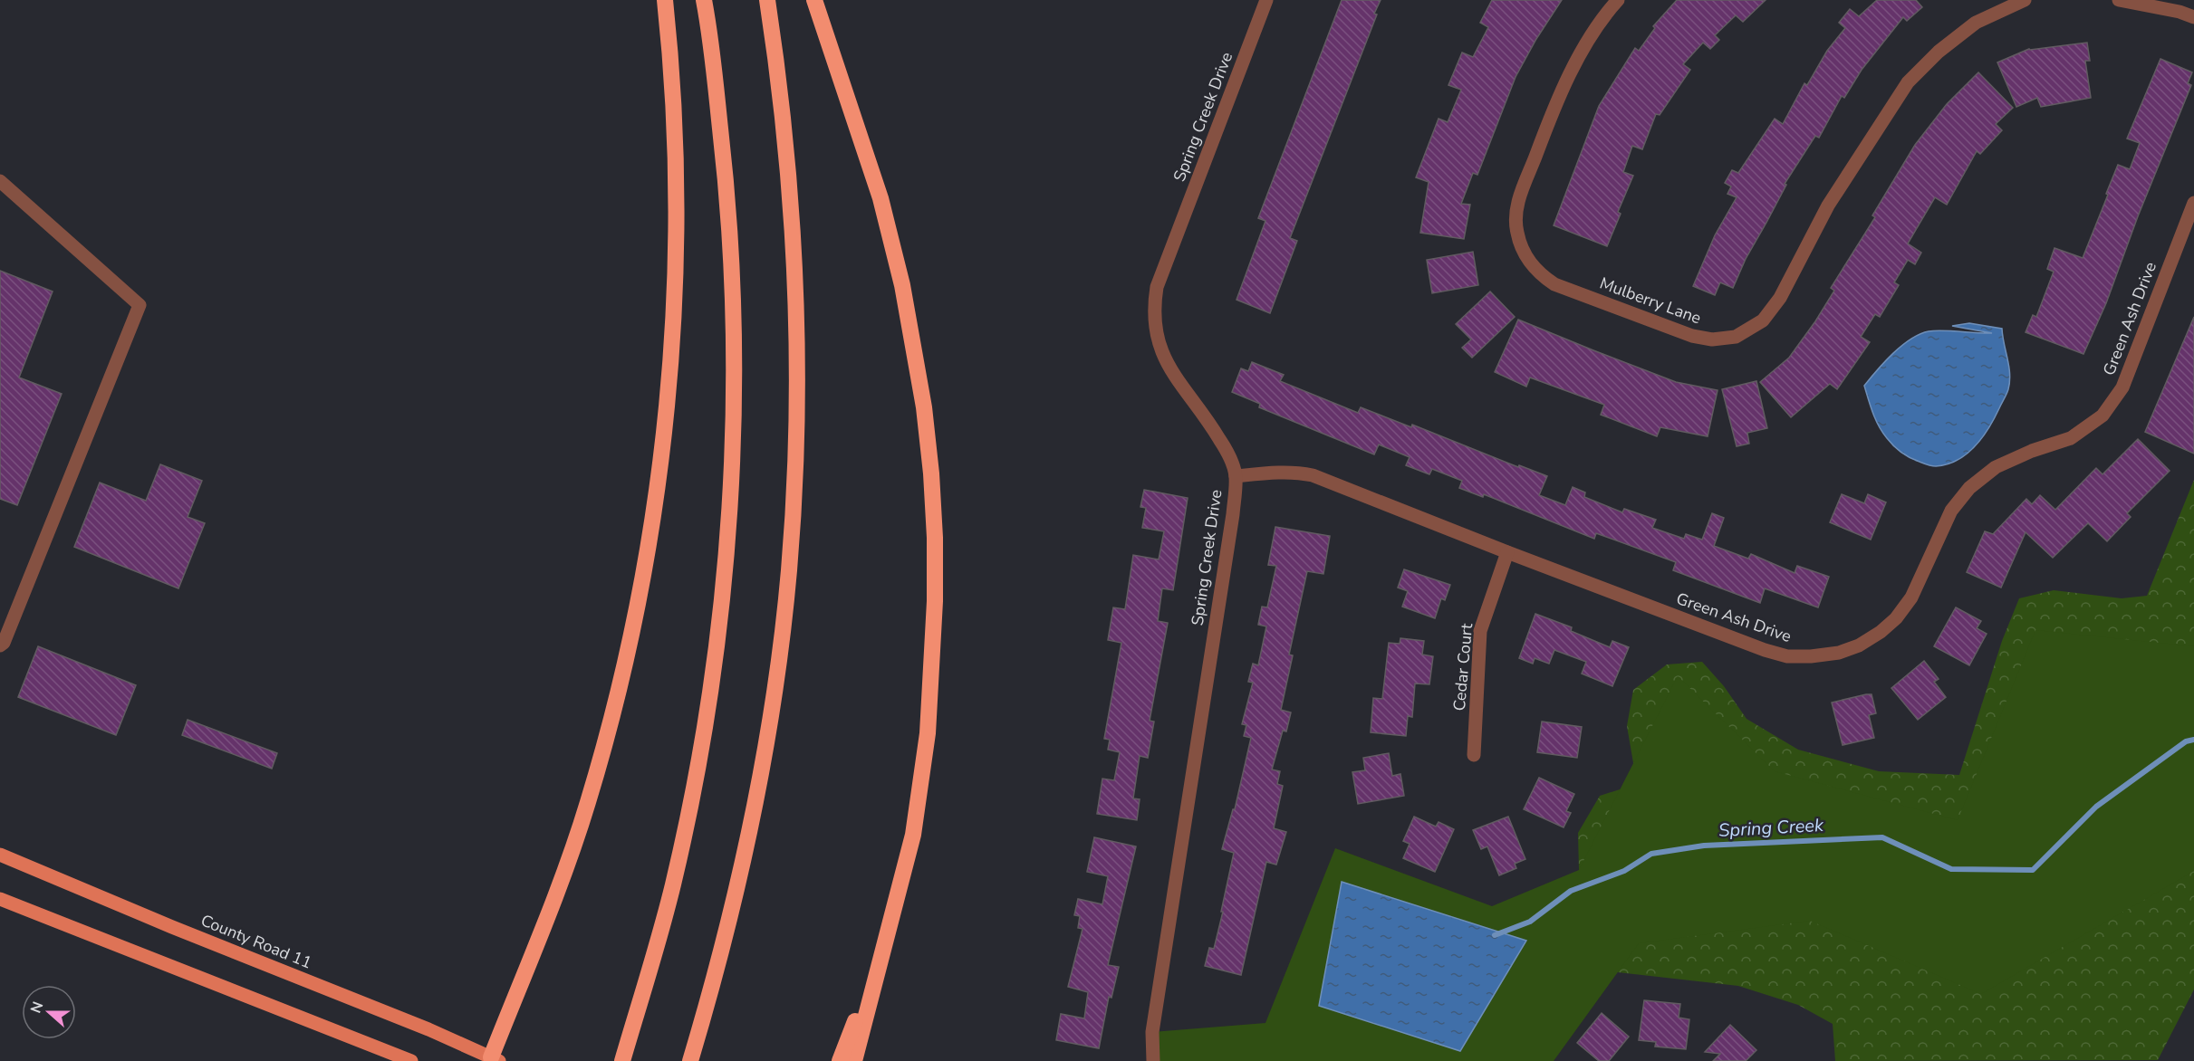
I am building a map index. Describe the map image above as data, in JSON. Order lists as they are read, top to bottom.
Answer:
{
  "streets": {
    "main road": ["County Road 11"],
    "street": [
      "Spring Creek Drive",
      "Mulberry Lane",
      "Green Ash Drive",
      "Cedar Court"
    ]
  },
  "crossings": [
    ["Spring Creek Drive", "Green Ash Drive"],
    ["Green Ash Drive", "Cedar Court"]
  ],
  "water": ["Spring Creek"],
  "north": "left"
}
